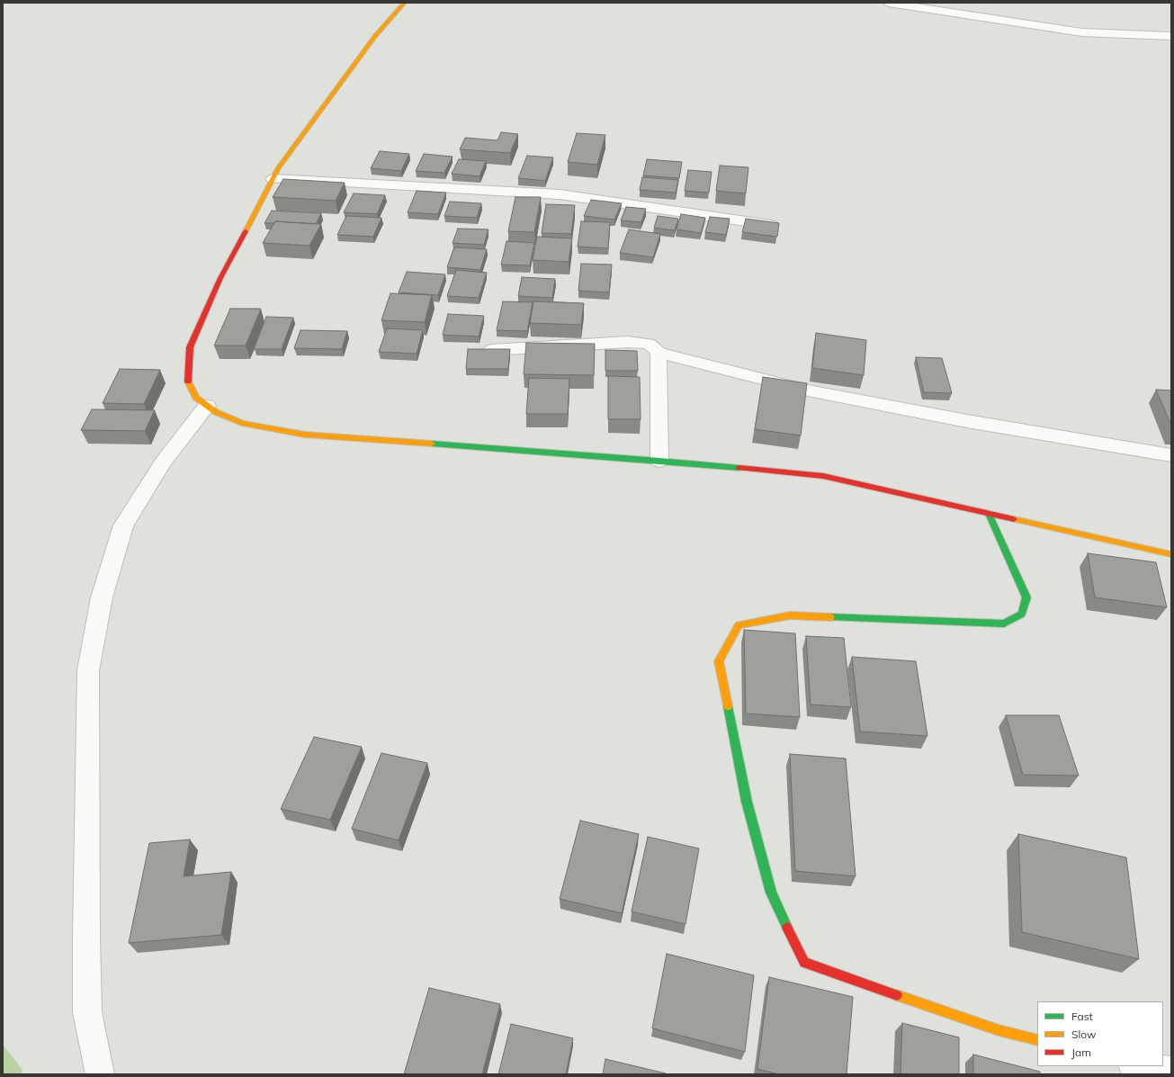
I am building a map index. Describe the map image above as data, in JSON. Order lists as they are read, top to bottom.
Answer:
{
  "legend": ["Fast", "Slow", "Jam"]
}
